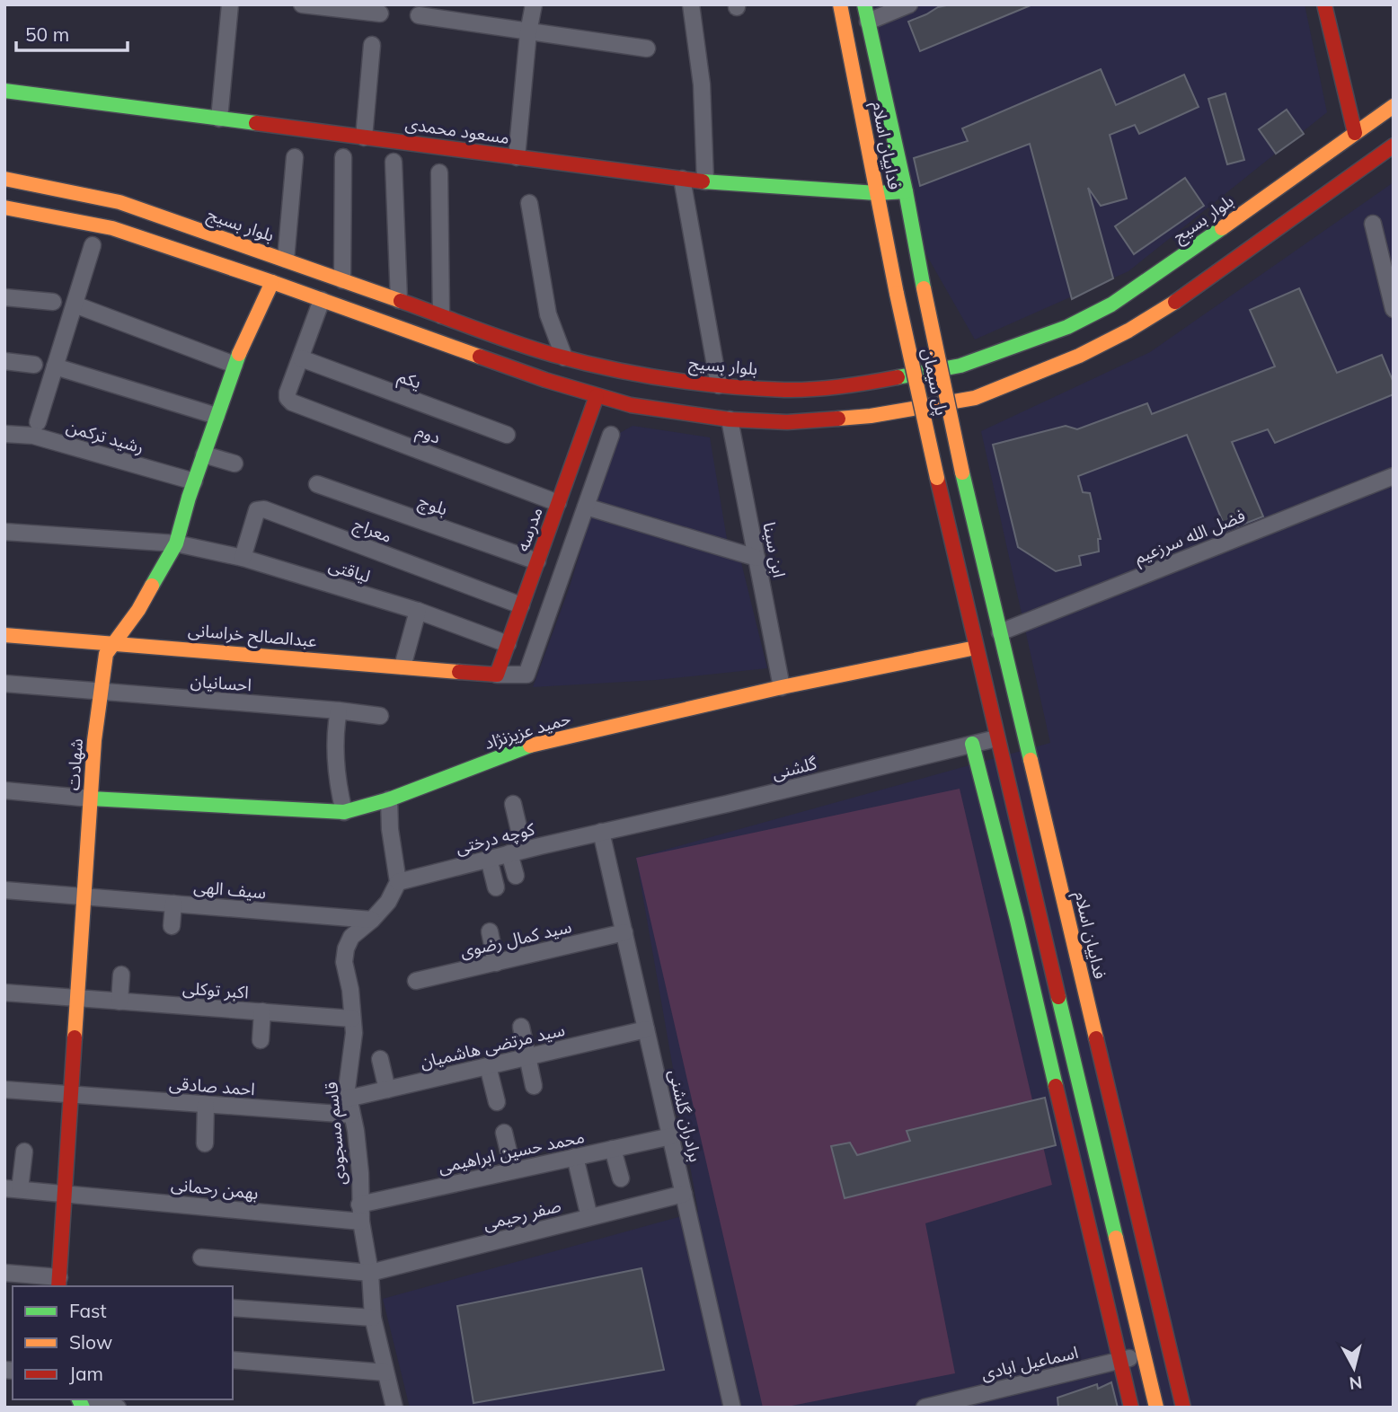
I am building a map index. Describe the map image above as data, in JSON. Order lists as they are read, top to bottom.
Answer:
{
  "streets": {
    "main road": [
      "مسعود محمدی",
      "فداییان اسلام",
      "بلوار بسیج",
      "پل سیمان",
      "مدرسه",
      "عبدالصالح خراسانی",
      "حمید عزیزنژاد",
      "شهادت"
    ],
    "street": [
      "یکم",
      "دوم",
      "رشید ترکمن",
      "بلوچ",
      "معراج",
      "فضل الله سرزعیم",
      "ابن سینا",
      "لیاقتی",
      "احسانیان",
      "گلشنی",
      "کوچه درختی",
      "سیف الهی",
      "سید کمال رضوی",
      "اکبر توکلی",
      "سید مرتضی هاشمیان",
      "احمد صادقی",
      "برادران گلشنی",
      "قاسم مسجودی",
      "محمد حسین ابراهیمی",
      "بهمن رحمانی",
      "صفر رحیمی",
      "اسماعیل ابادی"
    ]
  },
  "crossings": [
    ["مسعود محمدی", "فداییان اسلام"],
    ["فداییان اسلام", "پل سیمان"],
    ["فداییان اسلام", "فضل الله سرزعیم"],
    ["یکم", "دوم"],
    ["پل سیمان", "حمید عزیزنژاد"],
    ["دوم", "مدرسه"],
    ["رشید ترکمن", "شهادت"],
    ["بلوچ", "مدرسه"],
    ["مدرسه", "معراج"],
    ["مدرسه", "لیاقتی"],
    ["مدرسه", "عبدالصالح خراسانی"],
    ["معراج", "لیاقتی"],
    ["ابن سینا", "حمید عزیزنژاد"],
    ["لیاقتی", "شهادت"],
    ["عبدالصالح خراسانی", "شهادت"],
    ["احسانیان", "شهادت"],
    ["حمید عزیزنژاد", "شهادت"],
    ["شهادت", "سیف الهی"],
    ["شهادت", "اکبر توکلی"],
    ["شهادت", "احمد صادقی"],
    ["شهادت", "بهمن رحمانی"],
    ["گلشنی", "کوچه درختی"],
    ["گلشنی", "برادران گلشنی"],
    ["کوچه درختی", "برادران گلشنی"],
    ["کوچه درختی", "قاسم مسجودی"],
    ["سیف الهی", "قاسم مسجودی"],
    ["سید کمال رضوی", "برادران گلشنی"],
    ["اکبر توکلی", "قاسم مسجودی"],
    ["سید مرتضی هاشمیان", "برادران گلشنی"],
    ["سید مرتضی هاشمیان", "قاسم مسجودی"],
    ["احمد صادقی", "قاسم مسجودی"],
    ["برادران گلشنی", "محمد حسین ابراهیمی"],
    ["برادران گلشنی", "صفر رحیمی"],
    ["قاسم مسجودی", "محمد حسین ابراهیمی"],
    ["قاسم مسجودی", "بهمن رحمانی"],
    ["قاسم مسجودی", "صفر رحیمی"]
  ],
  "legend": ["Fast", "Slow", "Jam"],
  "scale_bar": "50 m",
  "north": "bottom"
}
